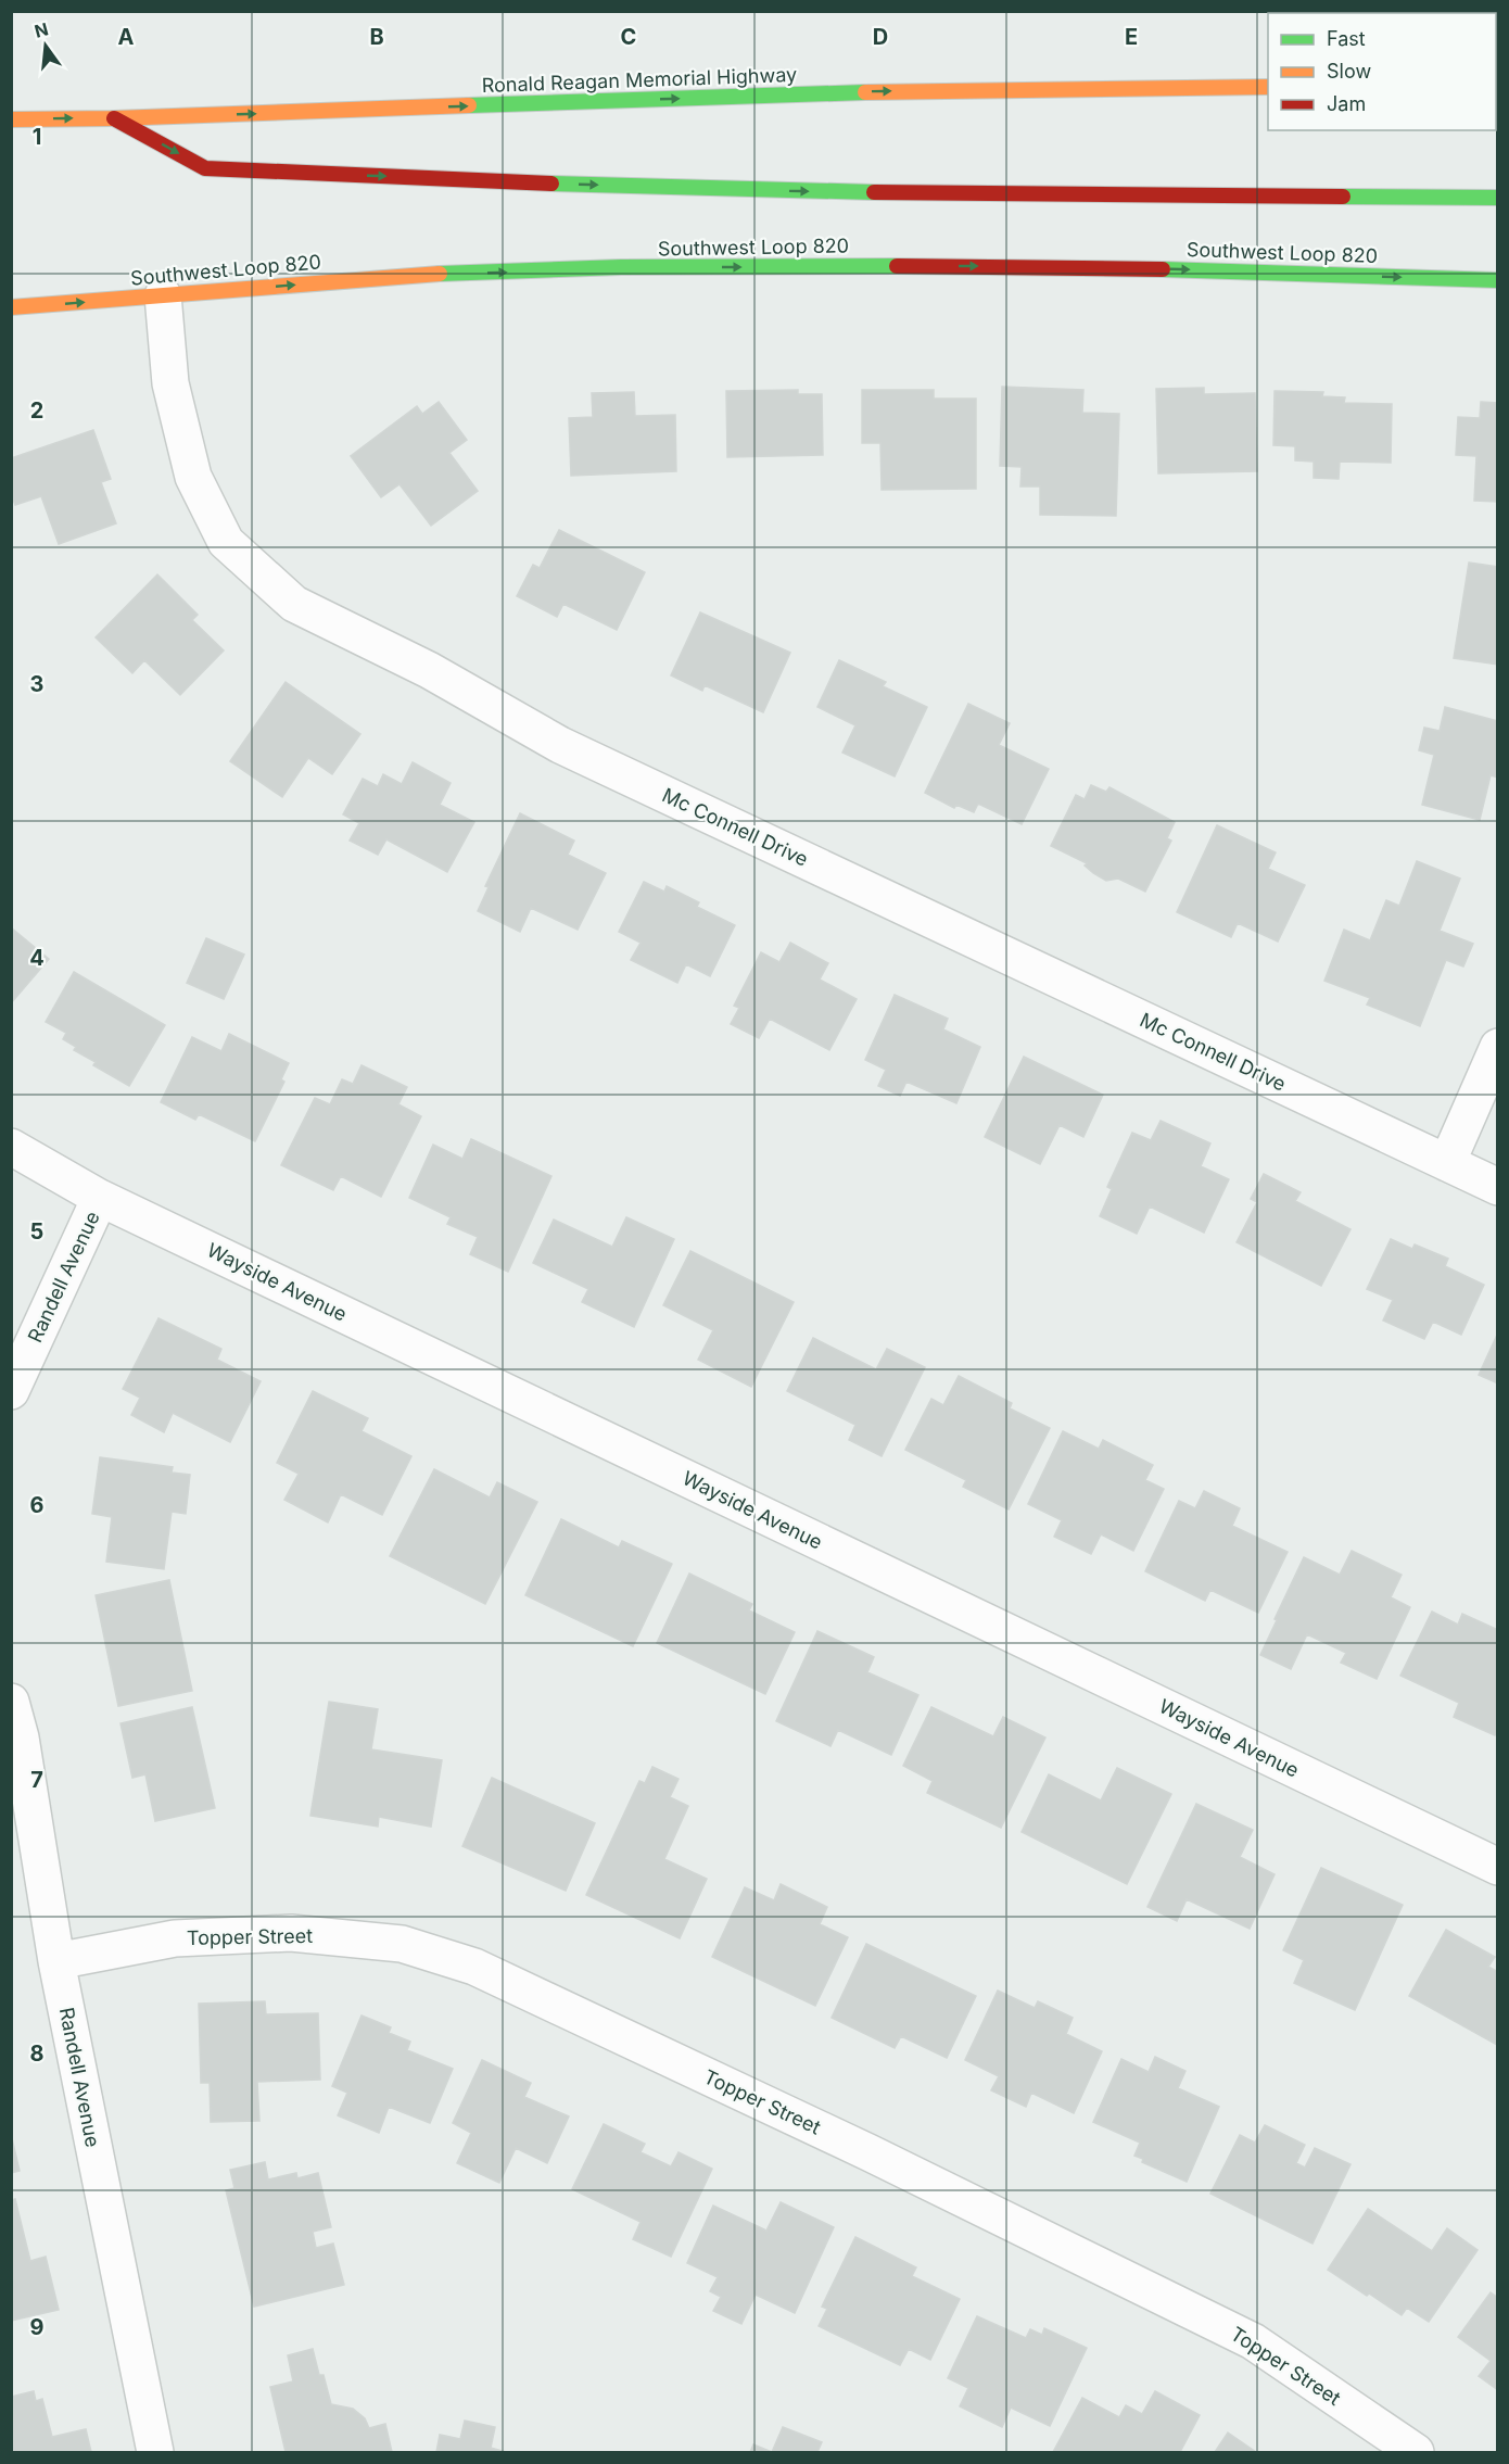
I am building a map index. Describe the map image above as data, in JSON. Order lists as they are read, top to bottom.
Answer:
{
  "streets": {
    "main road": ["Ronald Reagan Memorial Highway", "Southwest Loop 820"],
    "street": [
      "Mc Connell Drive",
      "Randell Avenue",
      "Wayside Avenue",
      "Topper Street"
    ]
  },
  "crossings": [
    ["Southwest Loop 820", "Mc Connell Drive"],
    ["Randell Avenue", "Wayside Avenue"],
    ["Randell Avenue", "Topper Street"]
  ],
  "legend": ["Fast", "Slow", "Jam"],
  "north": "top",
  "grid": {
    "columns": [
      "A",
      "B",
      "C",
      "D",
      "E"
    ],
    "rows": [
      "1",
      "2",
      "3",
      "4",
      "5",
      "6",
      "7",
      "8",
      "9"
    ]
  }
}
